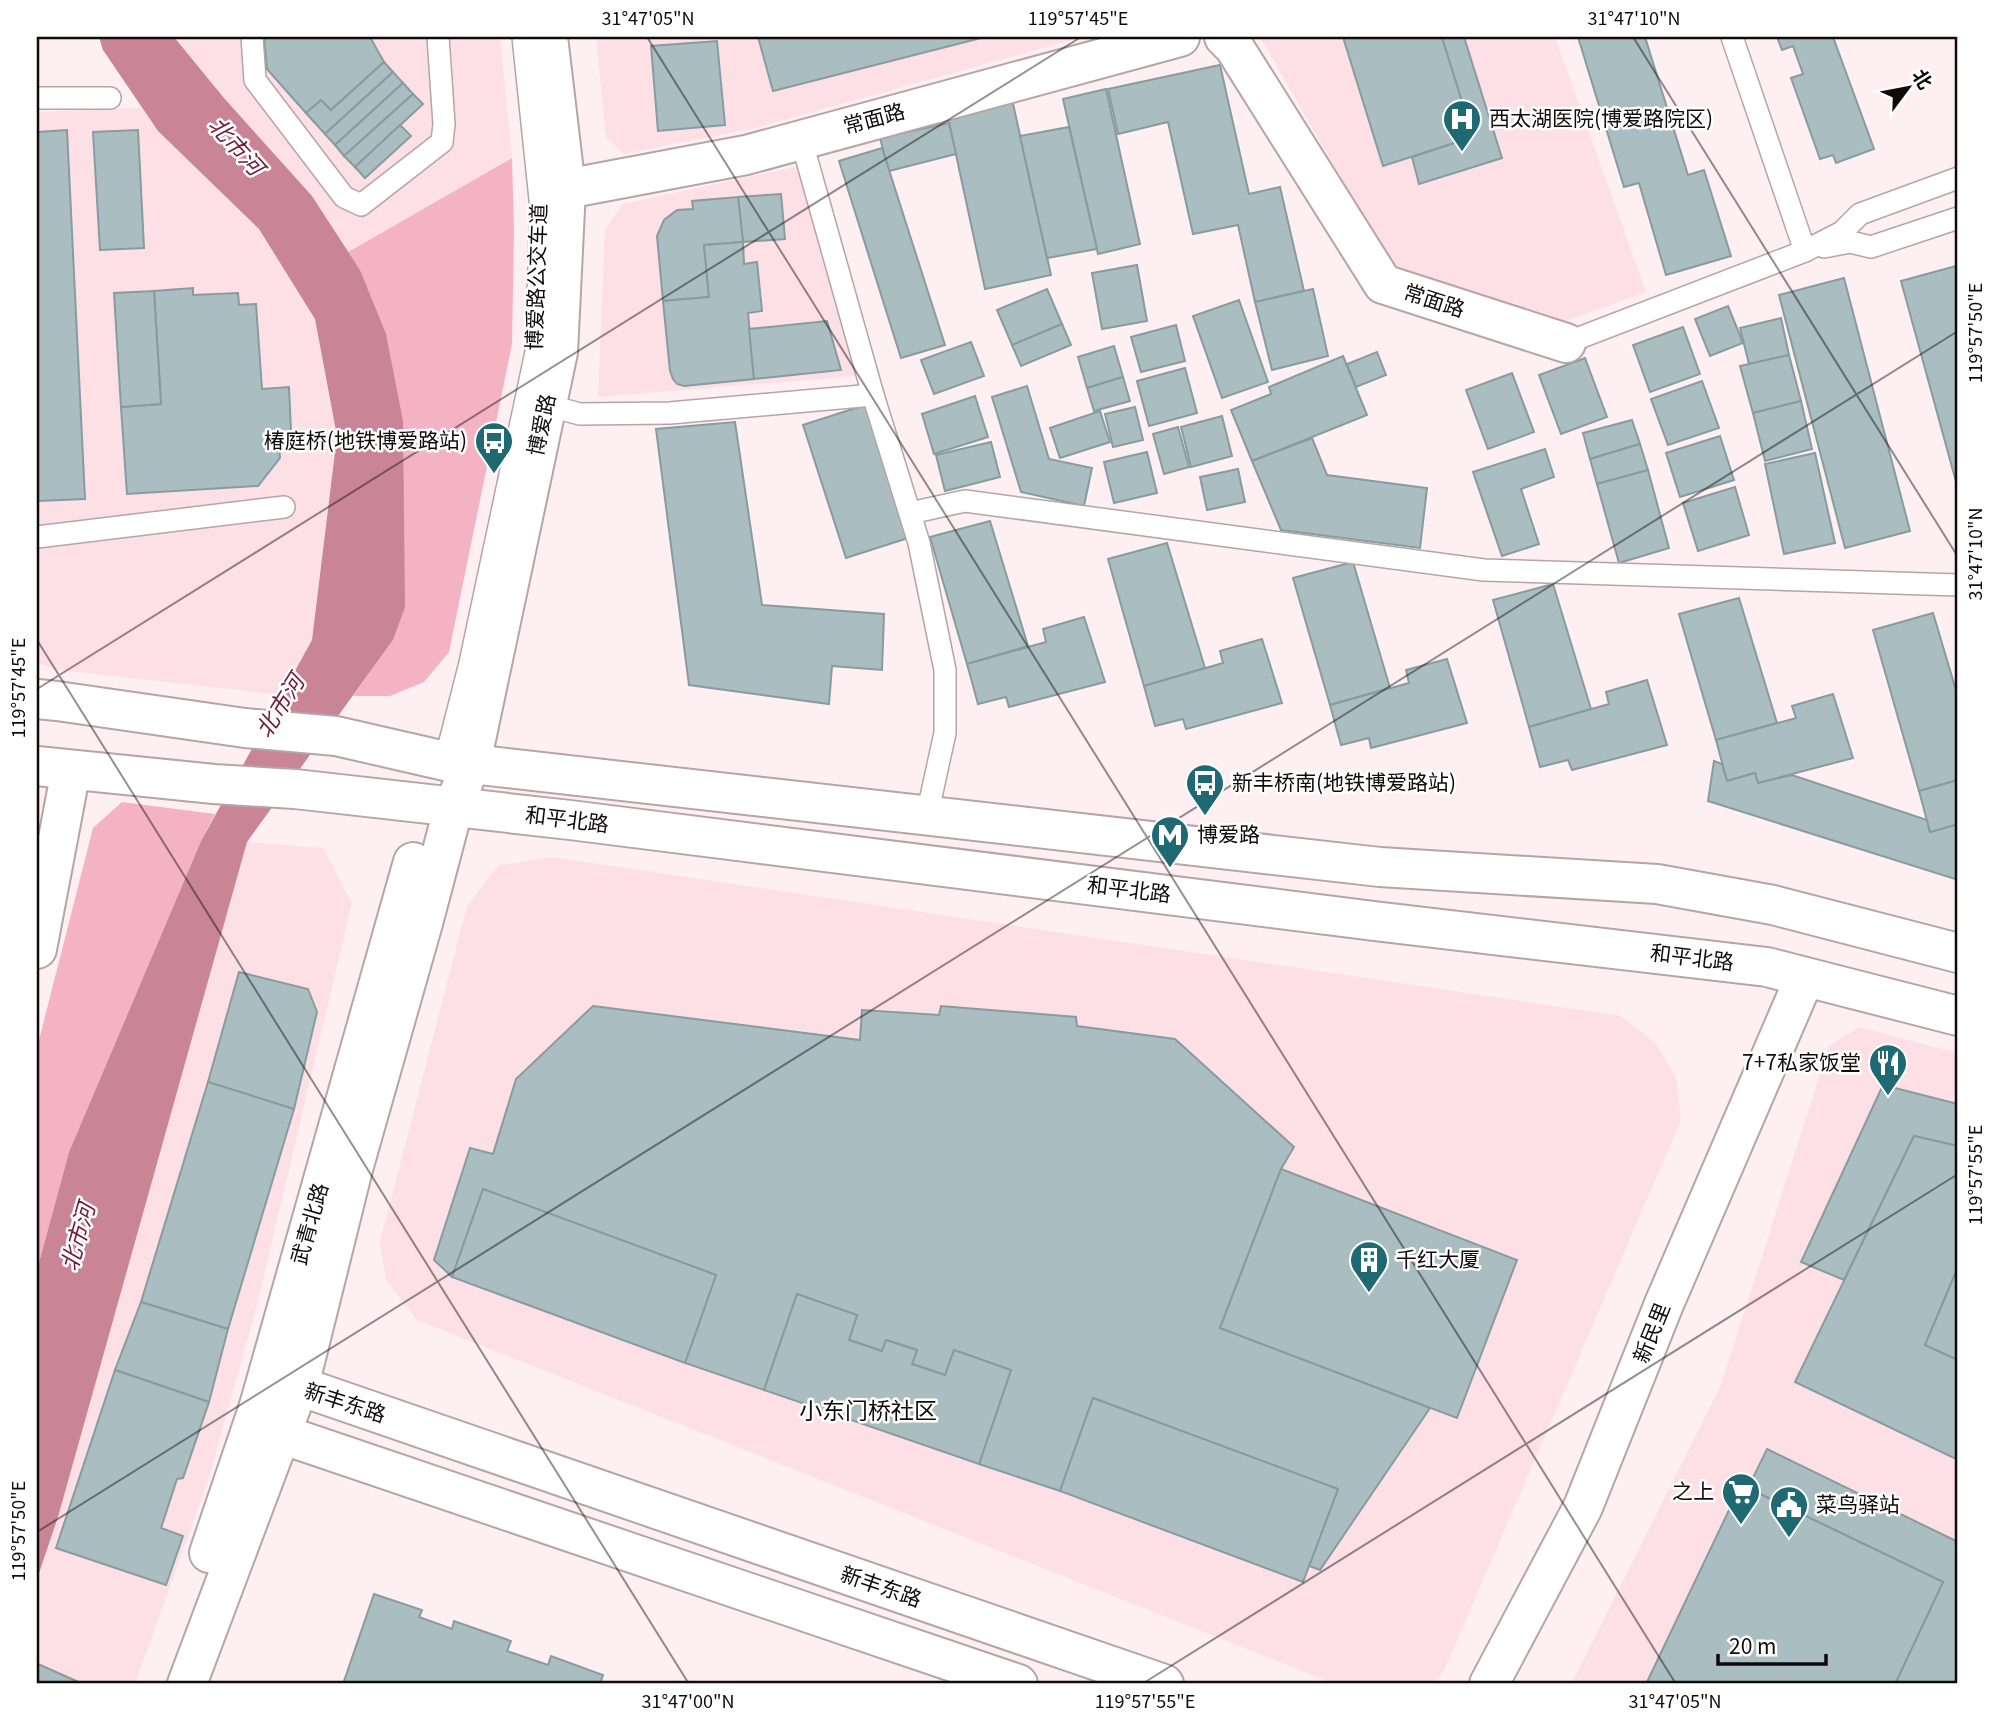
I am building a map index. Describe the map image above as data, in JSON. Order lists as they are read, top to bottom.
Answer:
{
  "streets": {
    "main road": [
      "常面路",
      "博爱路",
      "和平北路",
      "武青北路",
      "新民里",
      "新丰东路"
    ],
    "lane": ["博爱路公交车道"]
  },
  "crossings": [
    ["常面路", "博爱路"],
    ["博爱路公交车道", "博爱路"],
    ["博爱路", "和平北路"],
    ["博爱路", "武青北路"],
    ["和平北路", "武青北路"],
    ["和平北路", "新民里"],
    ["武青北路", "新丰东路"]
  ],
  "districts": ["小东门桥社区"],
  "water": ["北市河"],
  "places": {
    "hospital": ["西太湖医院(博爱路院区)"],
    "bus stop": ["椿庭桥(地铁博爱路站)", "新丰桥南(地铁博爱路站)"],
    "metro station": ["博爱路"],
    "restaurant": ["7+7私家饭堂"],
    "building": ["千红大厦"],
    "supermarket": ["之上"],
    "public building": ["菜鸟驿站"]
  },
  "scale_bar": "20 m",
  "north": "top right",
  "coordinates": [
    "31°47'05\"N",
    "119°57'45\"E",
    "31°47'10\"N",
    "119°57'50\"E",
    "119°57'55\"E",
    "31°47'00\"N"
  ]
}
